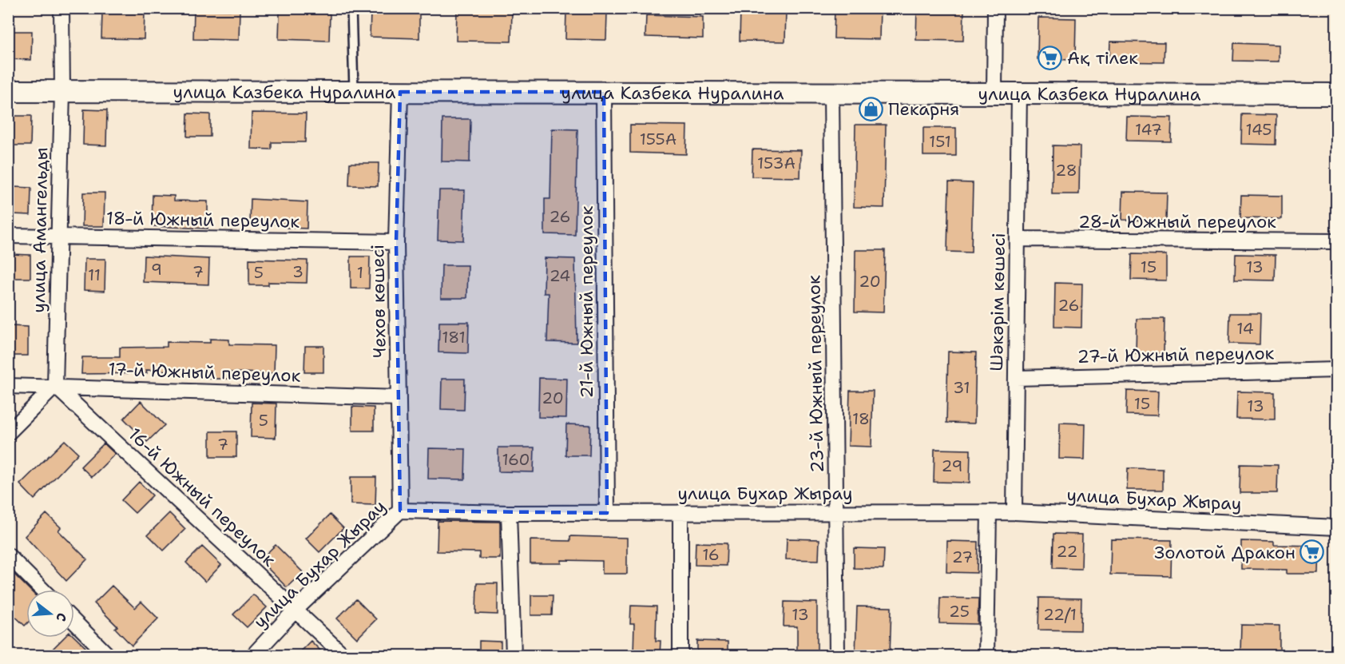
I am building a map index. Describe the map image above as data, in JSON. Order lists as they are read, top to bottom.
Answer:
{
  "streets": {
    "street": [
      "улица Казбека Нуралина",
      "18-й Южный переулок",
      "28-й Южный переулок",
      "улица Амангельды",
      "Чехов көшесі",
      "21-й Южный переулок",
      "Шәкәрім көшесі",
      "27-й Южный переулок",
      "17-й Южный переулок",
      "23-й Южный переулок",
      "улица Бухар Жырау",
      "16-й Южный переулок"
    ]
  },
  "crossings": [
    ["улица Казбека Нуралина", "улица Амангельды"],
    ["улица Казбека Нуралина", "Чехов көшесі"],
    ["улица Казбека Нуралина", "21-й Южный переулок"],
    ["улица Казбека Нуралина", "Шәкәрім көшесі"],
    ["улица Казбека Нуралина", "23-й Южный переулок"],
    ["18-й Южный переулок", "улица Амангельды"],
    ["18-й Южный переулок", "Чехов көшесі"],
    ["28-й Южный переулок", "Шәкәрім көшесі"],
    ["улица Амангельды", "17-й Южный переулок"],
    ["улица Амангельды", "16-й Южный переулок"],
    ["Чехов көшесі", "17-й Южный переулок"],
    ["Чехов көшесі", "улица Бухар Жырау"],
    ["21-й Южный переулок", "улица Бухар Жырау"],
    ["Шәкәрім көшесі", "27-й Южный переулок"],
    ["Шәкәрім көшесі", "улица Бухар Жырау"],
    ["17-й Южный переулок", "16-й Южный переулок"],
    ["23-й Южный переулок", "улица Бухар Жырау"],
    ["улица Бухар Жырау", "16-й Южный переулок"]
  ],
  "places": {
    "supermarket": ["Ақ тілек", "Золотой Дракон"],
    "shop": ["Пекарня"]
  },
  "house_numbers": [
    "147",
    "145",
    "155А",
    "151",
    "153А",
    "28",
    "26",
    "15",
    "13",
    "9",
    "7",
    "3",
    "5",
    "1",
    "11",
    "24",
    "20",
    "26",
    "14",
    "181",
    "31",
    "20",
    "15",
    "13",
    "18",
    "5",
    "7",
    "160",
    "29",
    "22",
    "16",
    "27",
    "25",
    "13",
    "22/1"
  ],
  "north": "right"
}
